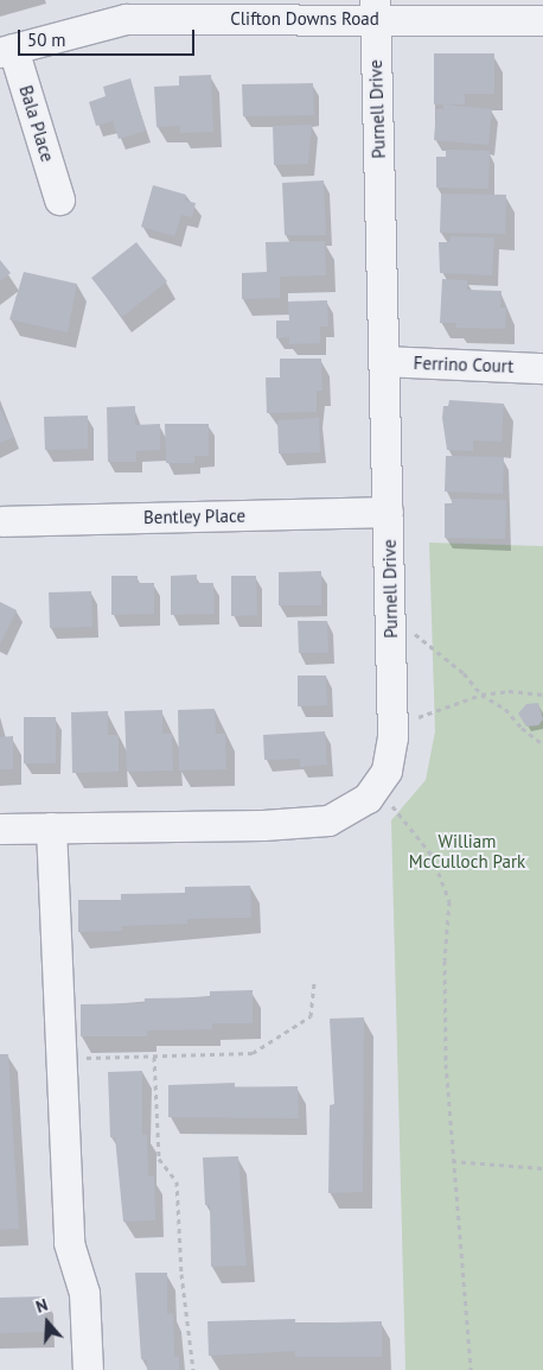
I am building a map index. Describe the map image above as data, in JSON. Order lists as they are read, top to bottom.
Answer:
{
  "streets": {
    "street": [
      "Clifton Downs Road",
      "Purnell Drive",
      "Bala Place",
      "Ferrino Court",
      "Bentley Place"
    ]
  },
  "crossings": [
    ["Clifton Downs Road", "Purnell Drive"],
    ["Clifton Downs Road", "Bala Place"],
    ["Purnell Drive", "Ferrino Court"],
    ["Purnell Drive", "Bentley Place"]
  ],
  "parks": ["William McCulloch Park"],
  "scale_bar": "50 m",
  "north": "top"
}
